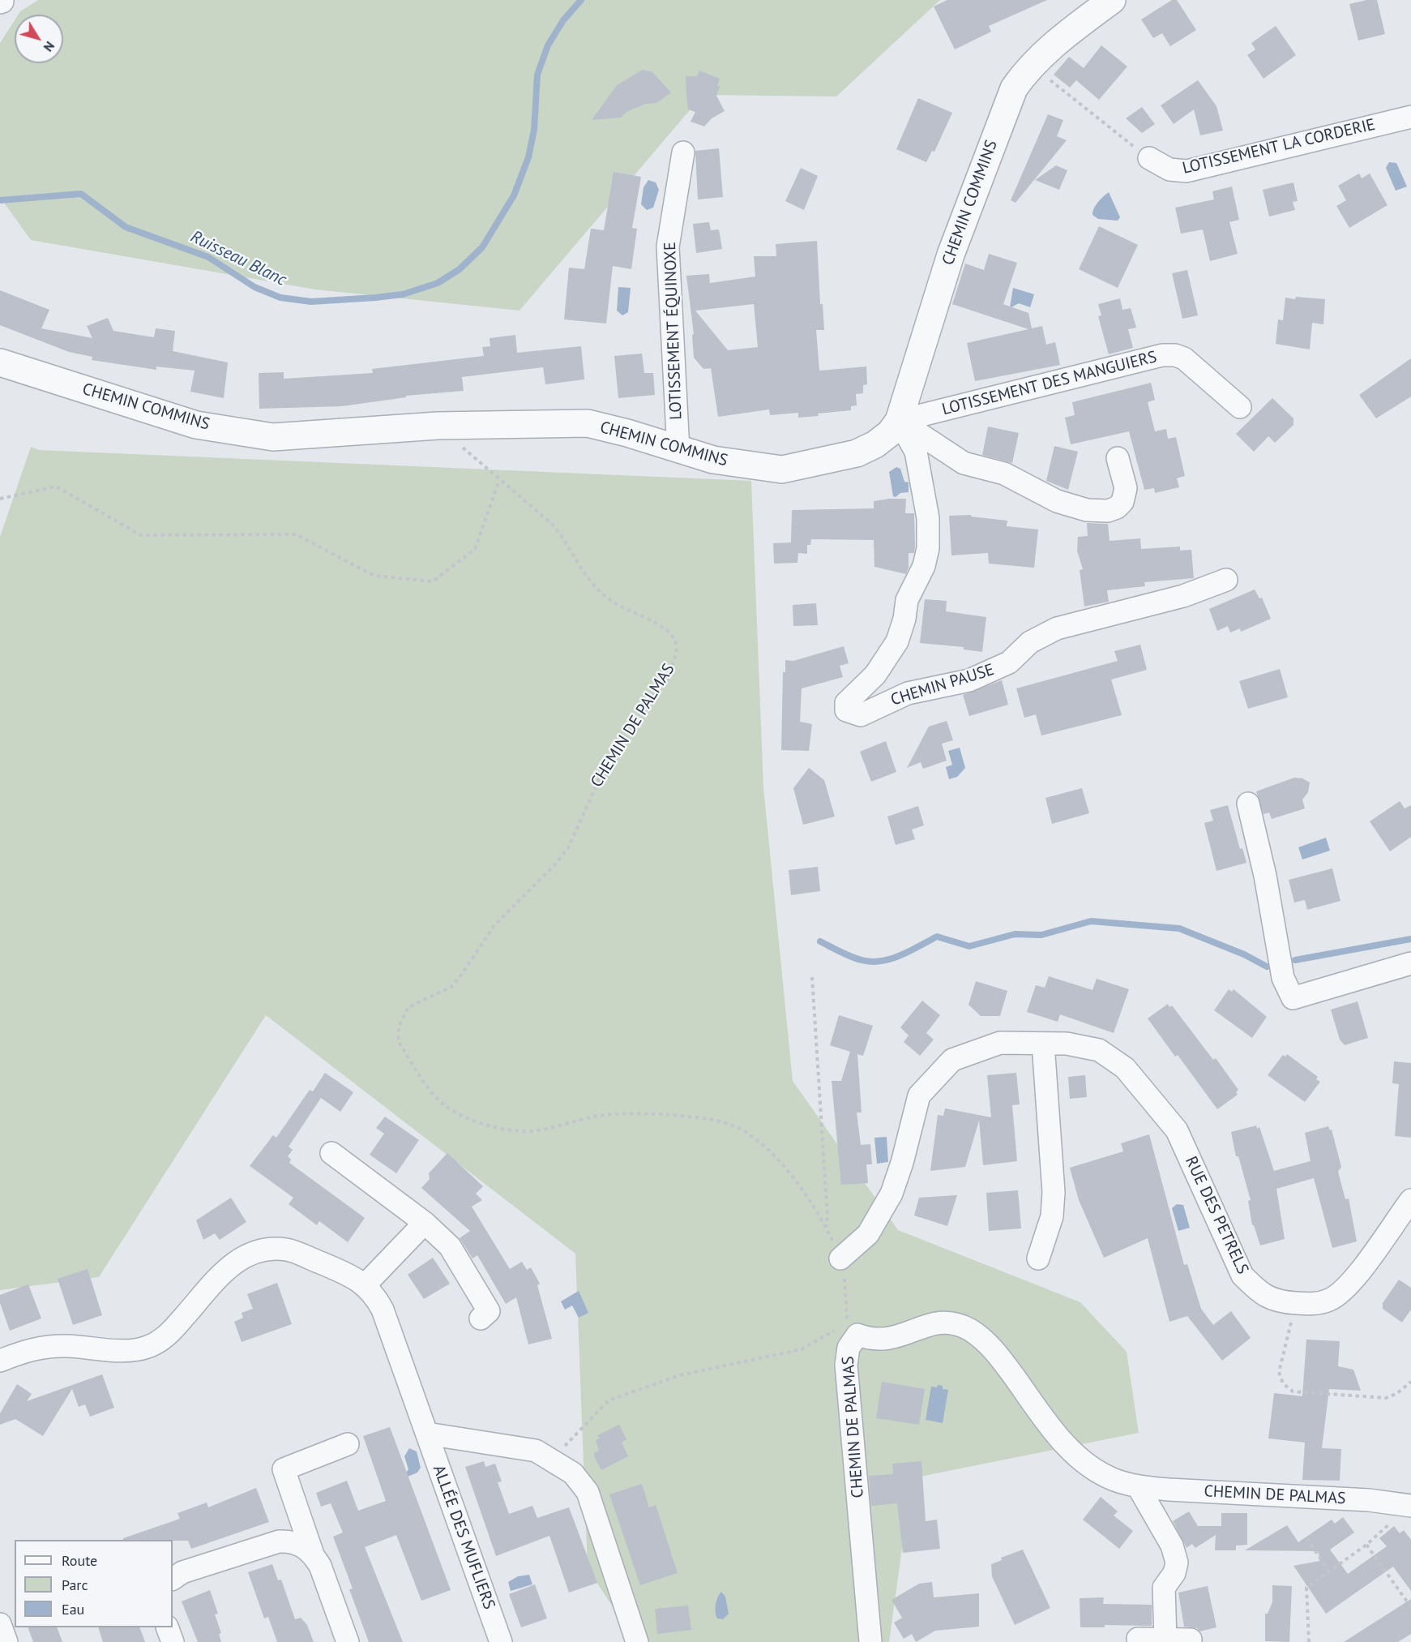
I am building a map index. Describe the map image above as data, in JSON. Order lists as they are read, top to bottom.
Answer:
{
  "streets": {
    "street": [
      "LOTISSEMENT LA CORDERIE",
      "CHEMIN COMMINS",
      "LOTISSEMENT ÉQUINOXE",
      "LOTISSEMENT DES MANGUIERS",
      "CHEMIN PAUSE",
      "CHEMIN DE PALMAS",
      "RUE DES PETRELS",
      "ALLÉE DES MUFLIERS"
    ]
  },
  "crossings": [
    ["CHEMIN COMMINS", "LOTISSEMENT ÉQUINOXE"],
    ["CHEMIN COMMINS", "LOTISSEMENT DES MANGUIERS"],
    ["CHEMIN COMMINS", "CHEMIN PAUSE"],
    ["CHEMIN COMMINS", "CHEMIN DE PALMAS"],
    ["LOTISSEMENT DES MANGUIERS", "CHEMIN PAUSE"],
    ["CHEMIN DE PALMAS", "RUE DES PETRELS"]
  ],
  "water": ["Ruisseau Blanc"],
  "legend": ["Route", "Parc", "Eau"],
  "north": "bottom right"
}
